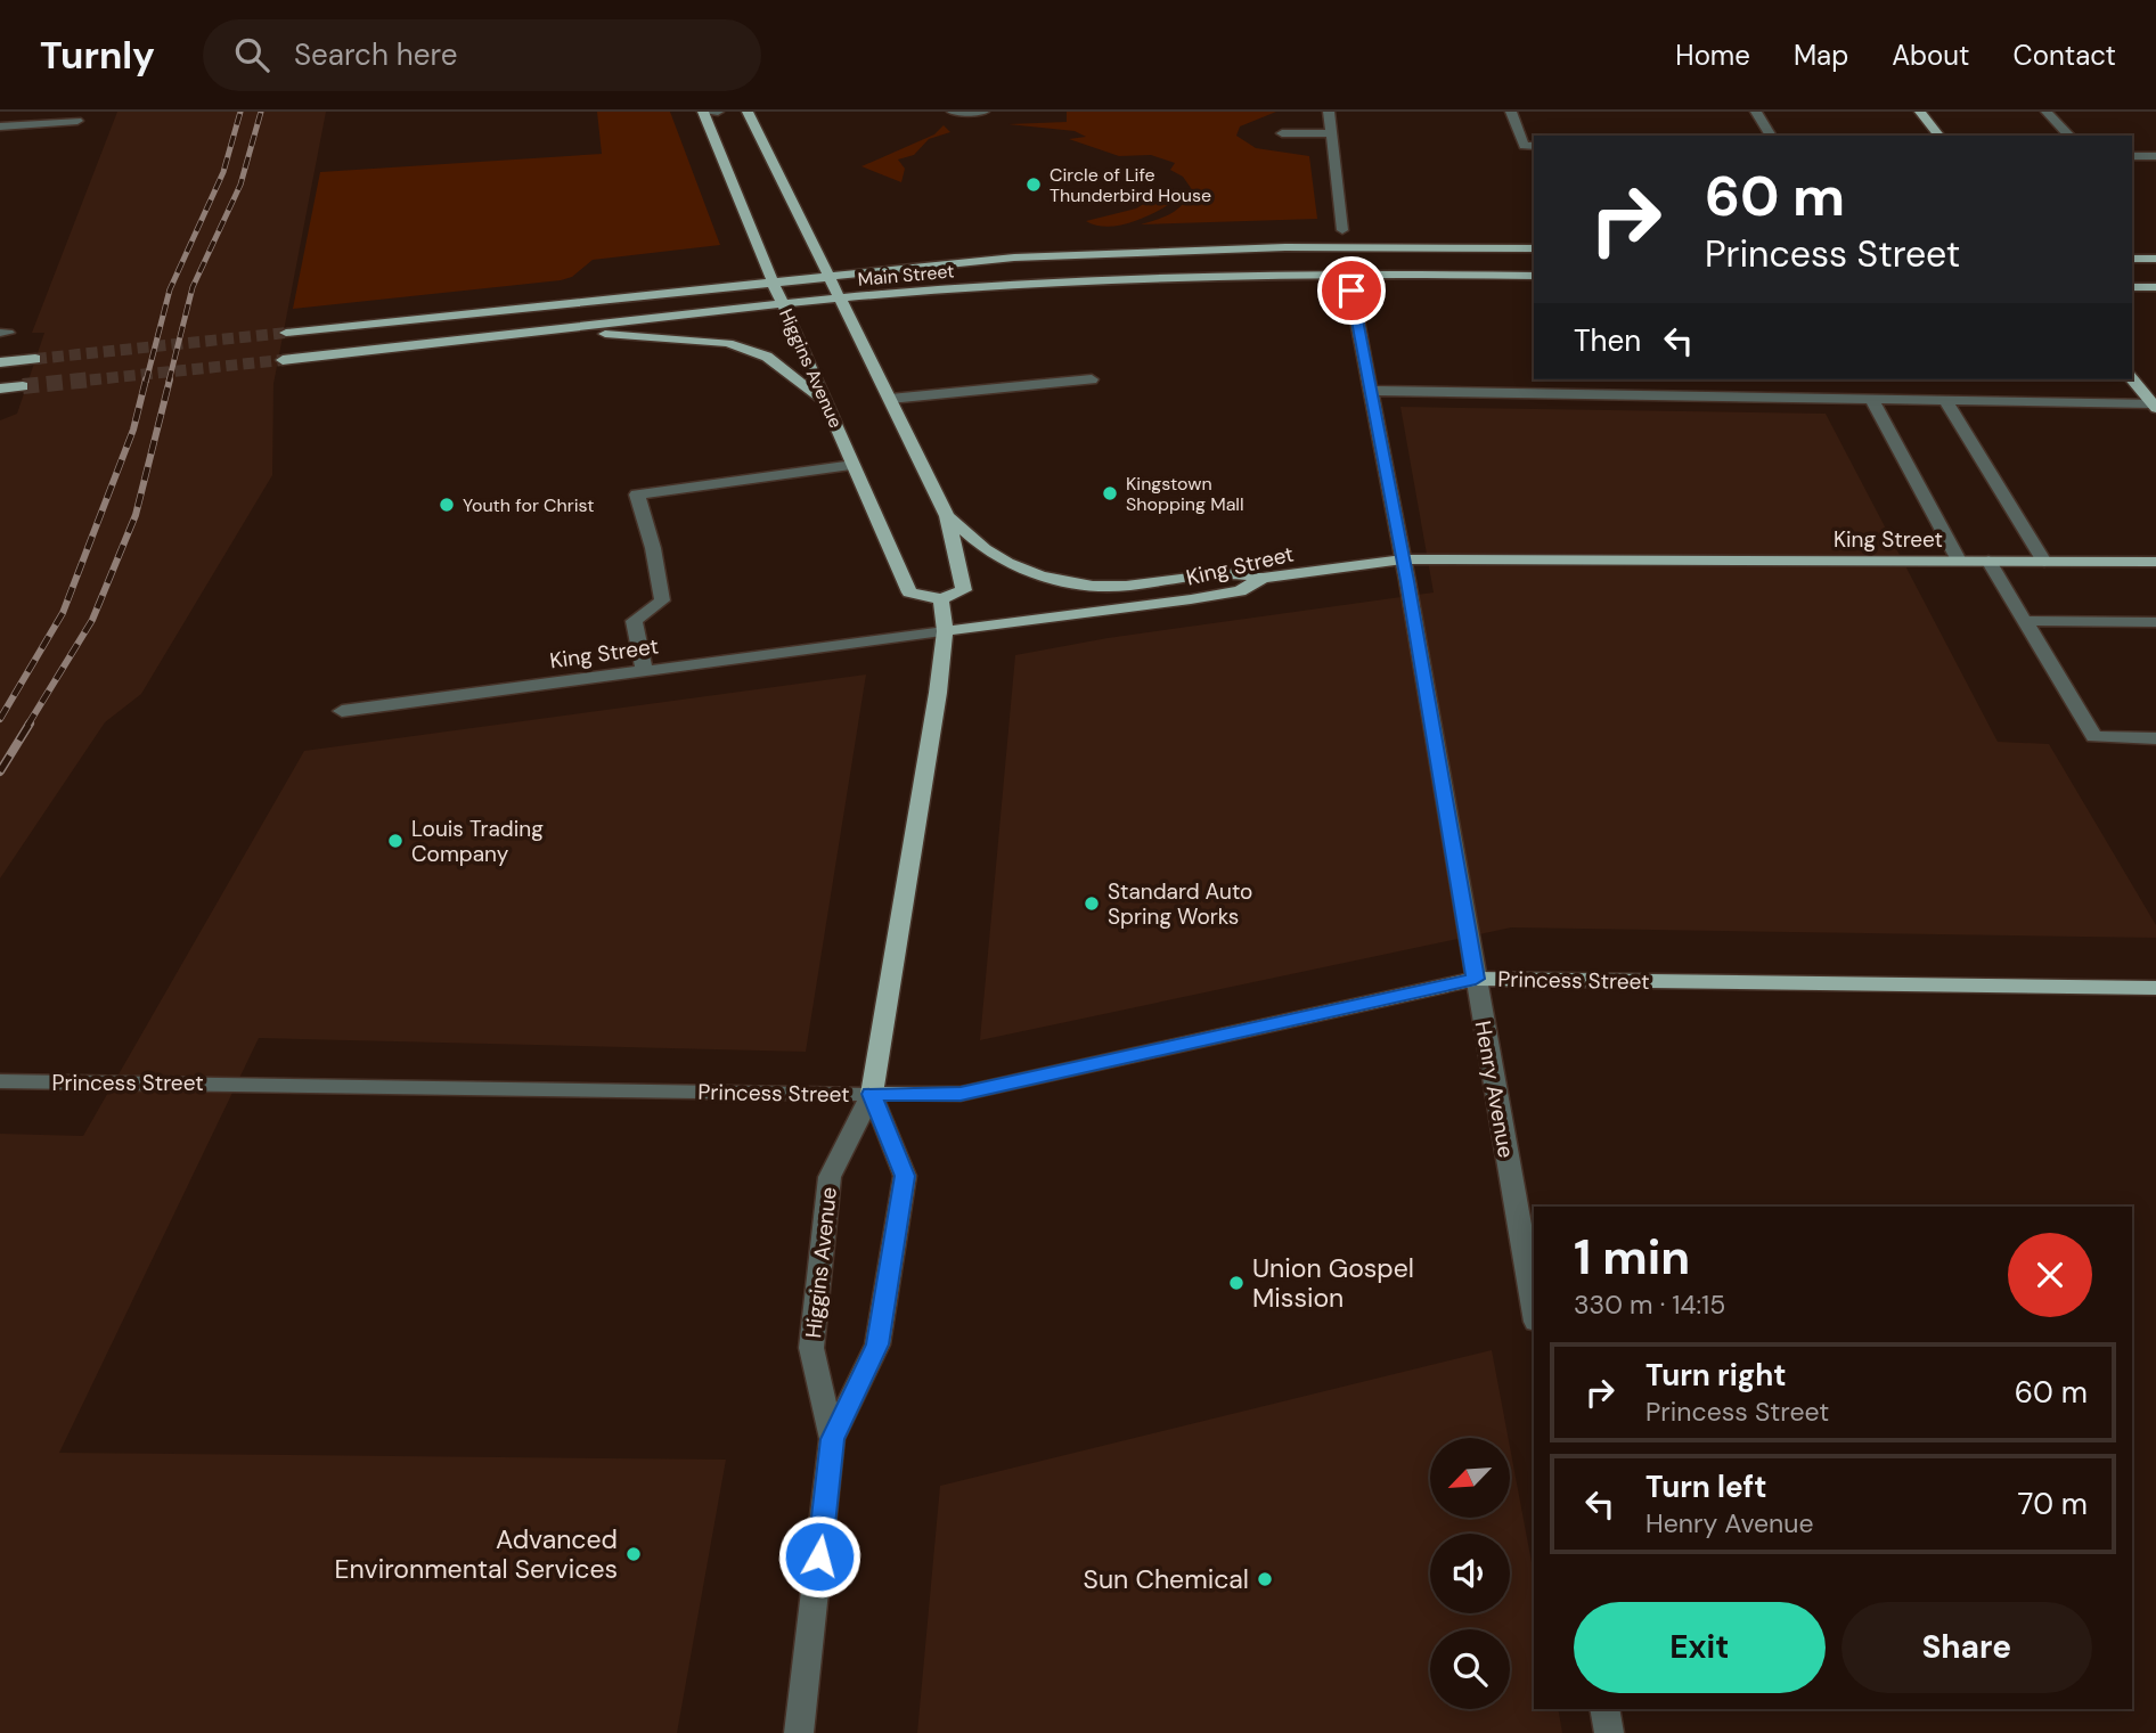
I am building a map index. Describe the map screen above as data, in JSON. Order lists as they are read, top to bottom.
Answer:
{
  "streets": {
    "main road": [
      "Main Street",
      "Higgins Avenue",
      "King Street",
      "Princess Street"
    ],
    "street": ["Henry Avenue"]
  },
  "crossings": [
    ["Main Street", "Higgins Avenue"],
    ["Higgins Avenue", "King Street"],
    ["Higgins Avenue", "Princess Street"],
    ["King Street", "Henry Avenue"],
    ["Princess Street", "Henry Avenue"]
  ],
  "places": [
    "Circle of Life Thunderbird House",
    "Kingstown Shopping Mall",
    "Youth for Christ",
    "Louis Trading Company",
    "Standard Auto Spring Works",
    "Union Gospel Mission",
    "Advanced Environmental Services",
    "Sun Chemical"
  ],
  "north": "bottom left",
  "page": {
    "header": "Turnly",
    "search": "Search here",
    "nav": [
      "Home",
      "Map",
      "About",
      "Contact"
    ],
    "turn": ["60 m", "Princess Street"],
    "then": "Then",
    "heading": ["1 min", "330 m · 14:15"],
    "list": [
      {
        "name": "Turn right",
        "note": "Princess Street",
        "value": "60 m"
      },
      {
        "name": "Turn left",
        "note": "Henry Avenue",
        "value": "70 m"
      }
    ],
    "buttons": ["Exit", "Share"]
  }
}
